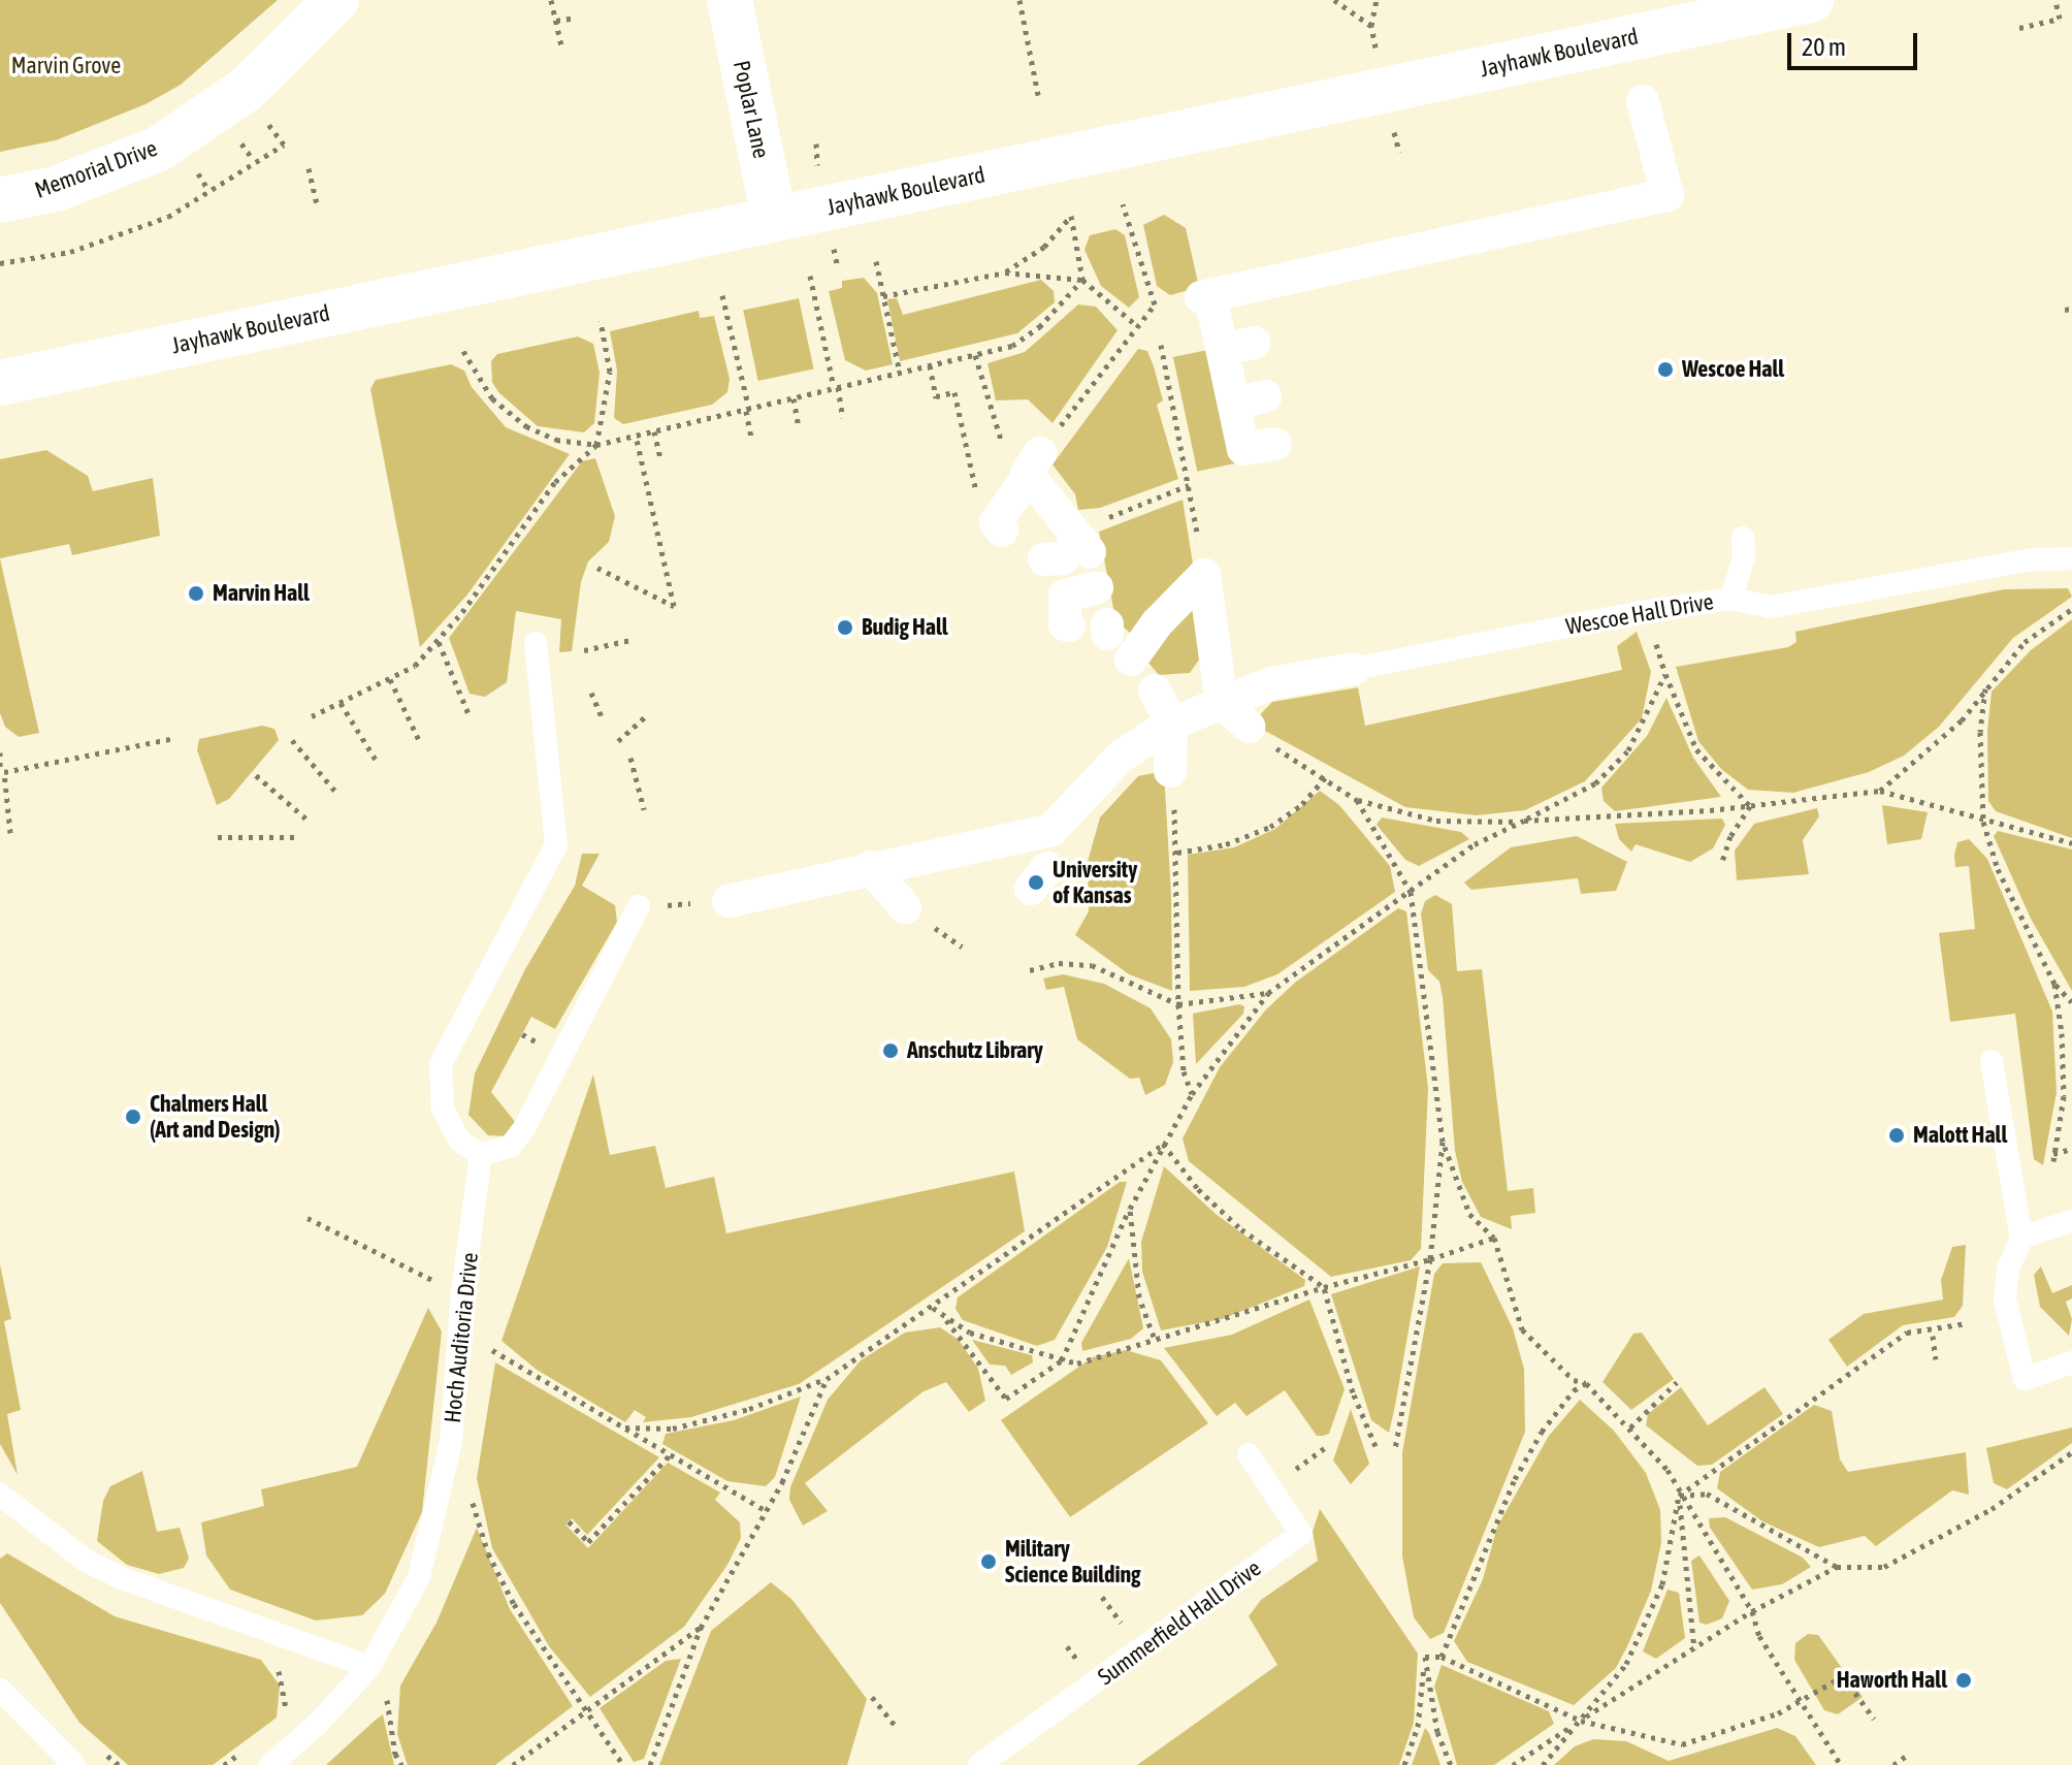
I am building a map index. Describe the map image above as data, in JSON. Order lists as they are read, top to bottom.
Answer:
{
  "streets": {
    "street": ["Jayhawk Boulevard", "Poplar Lane", "Memorial Drive"],
    "lane": ["Wescoe Hall Drive", "Hoch Auditoria Drive", "Summerfield Hall Drive"]
  },
  "crossings": [
    ["Jayhawk Boulevard", "Poplar Lane"]
  ],
  "parks": ["Marvin Grove"],
  "places": [
    "Wescoe Hall",
    "Marvin Hall",
    "Budig Hall",
    "University of Kansas",
    "Anschutz Library",
    "Chalmers Hall (Art and Design)",
    "Malott Hall",
    "Military Science Building",
    "Haworth Hall"
  ],
  "scale_bar": "20 m"
}
